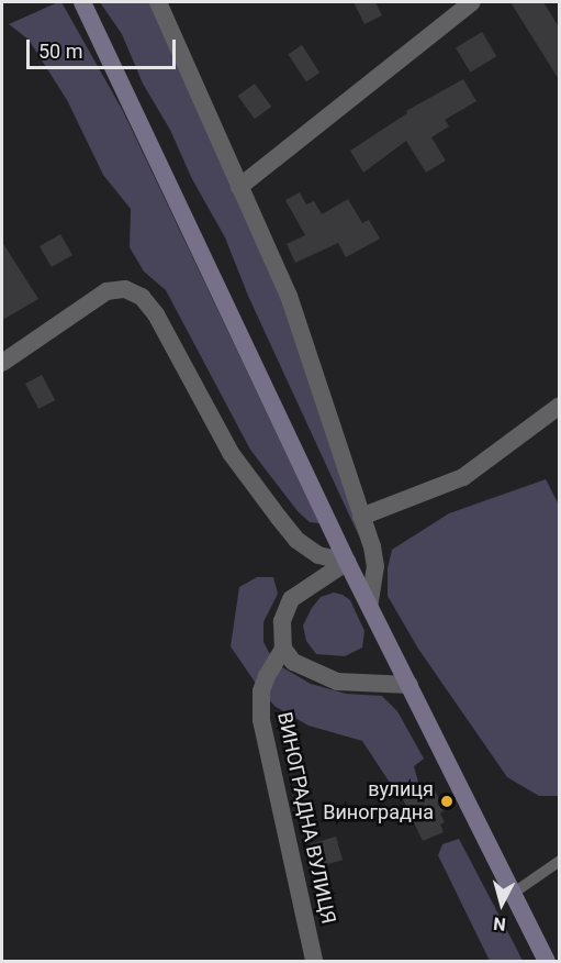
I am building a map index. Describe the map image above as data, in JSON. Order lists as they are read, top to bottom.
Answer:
{
  "streets": {
    "street": ["ВИНОГРАДНА ВУЛИЦЯ"]
  },
  "places": ["вулиця Виноградна"],
  "scale_bar": "50 m",
  "north": "bottom"
}
